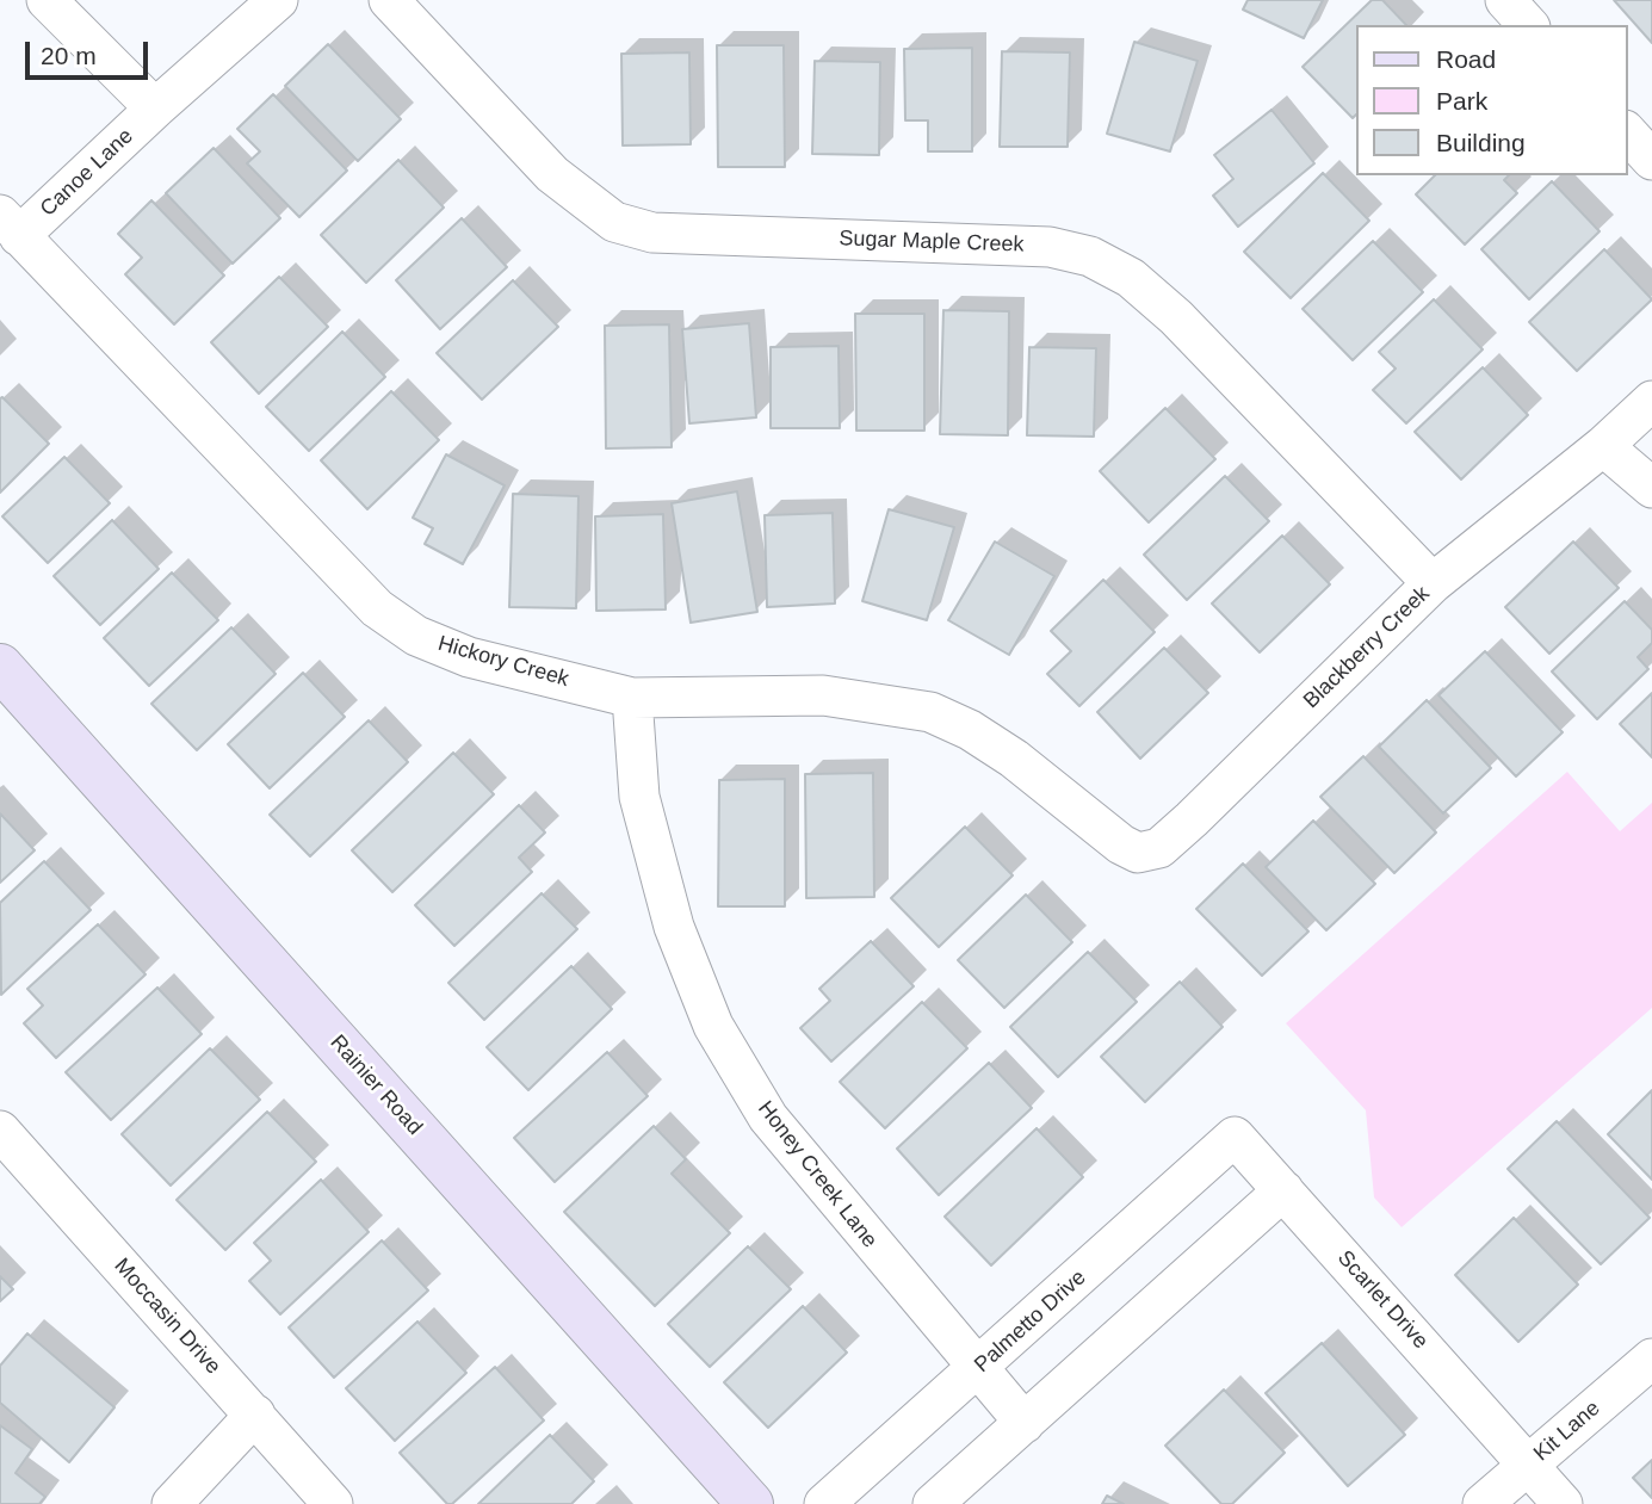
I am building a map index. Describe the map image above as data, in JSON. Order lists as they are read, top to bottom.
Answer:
{
  "streets": {
    "street": [
      "Canoe Lane",
      "Sugar Maple Creek",
      "Blackberry Creek",
      "Hickory Creek",
      "Rainier Road",
      "Honey Creek Lane",
      "Scarlet Drive",
      "Moccasin Drive",
      "Palmetto Drive",
      "Kit Lane"
    ]
  },
  "crossings": [
    ["Canoe Lane", "Hickory Creek"],
    ["Sugar Maple Creek", "Blackberry Creek"],
    ["Blackberry Creek", "Hickory Creek"],
    ["Hickory Creek", "Honey Creek Lane"],
    ["Honey Creek Lane", "Palmetto Drive"],
    ["Scarlet Drive", "Palmetto Drive"],
    ["Scarlet Drive", "Kit Lane"]
  ],
  "legend": ["Road", "Park", "Building"],
  "scale_bar": "20 m"
}
